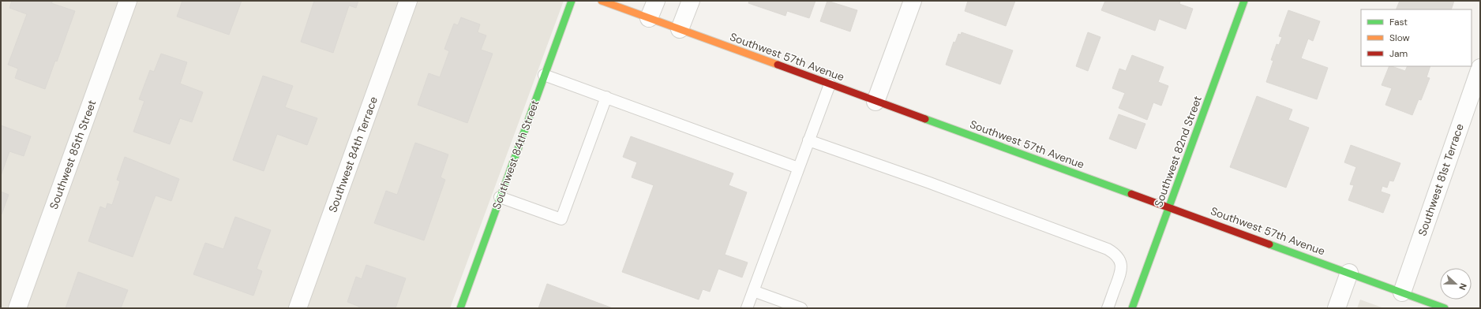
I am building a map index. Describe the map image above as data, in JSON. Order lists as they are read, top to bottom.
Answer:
{
  "streets": {
    "main road": ["Southwest 57th Avenue", "Southwest 82nd Street", "Southwest 84th Street"],
    "street": ["Southwest 85th Street", "Southwest 84th Terrace", "Southwest 81st Terrace"]
  },
  "crossings": [
    ["Southwest 57th Avenue", "Southwest 82nd Street"],
    ["Southwest 57th Avenue", "Southwest 81st Terrace"]
  ],
  "legend": ["Fast", "Slow", "Jam"],
  "north": "right"
}
